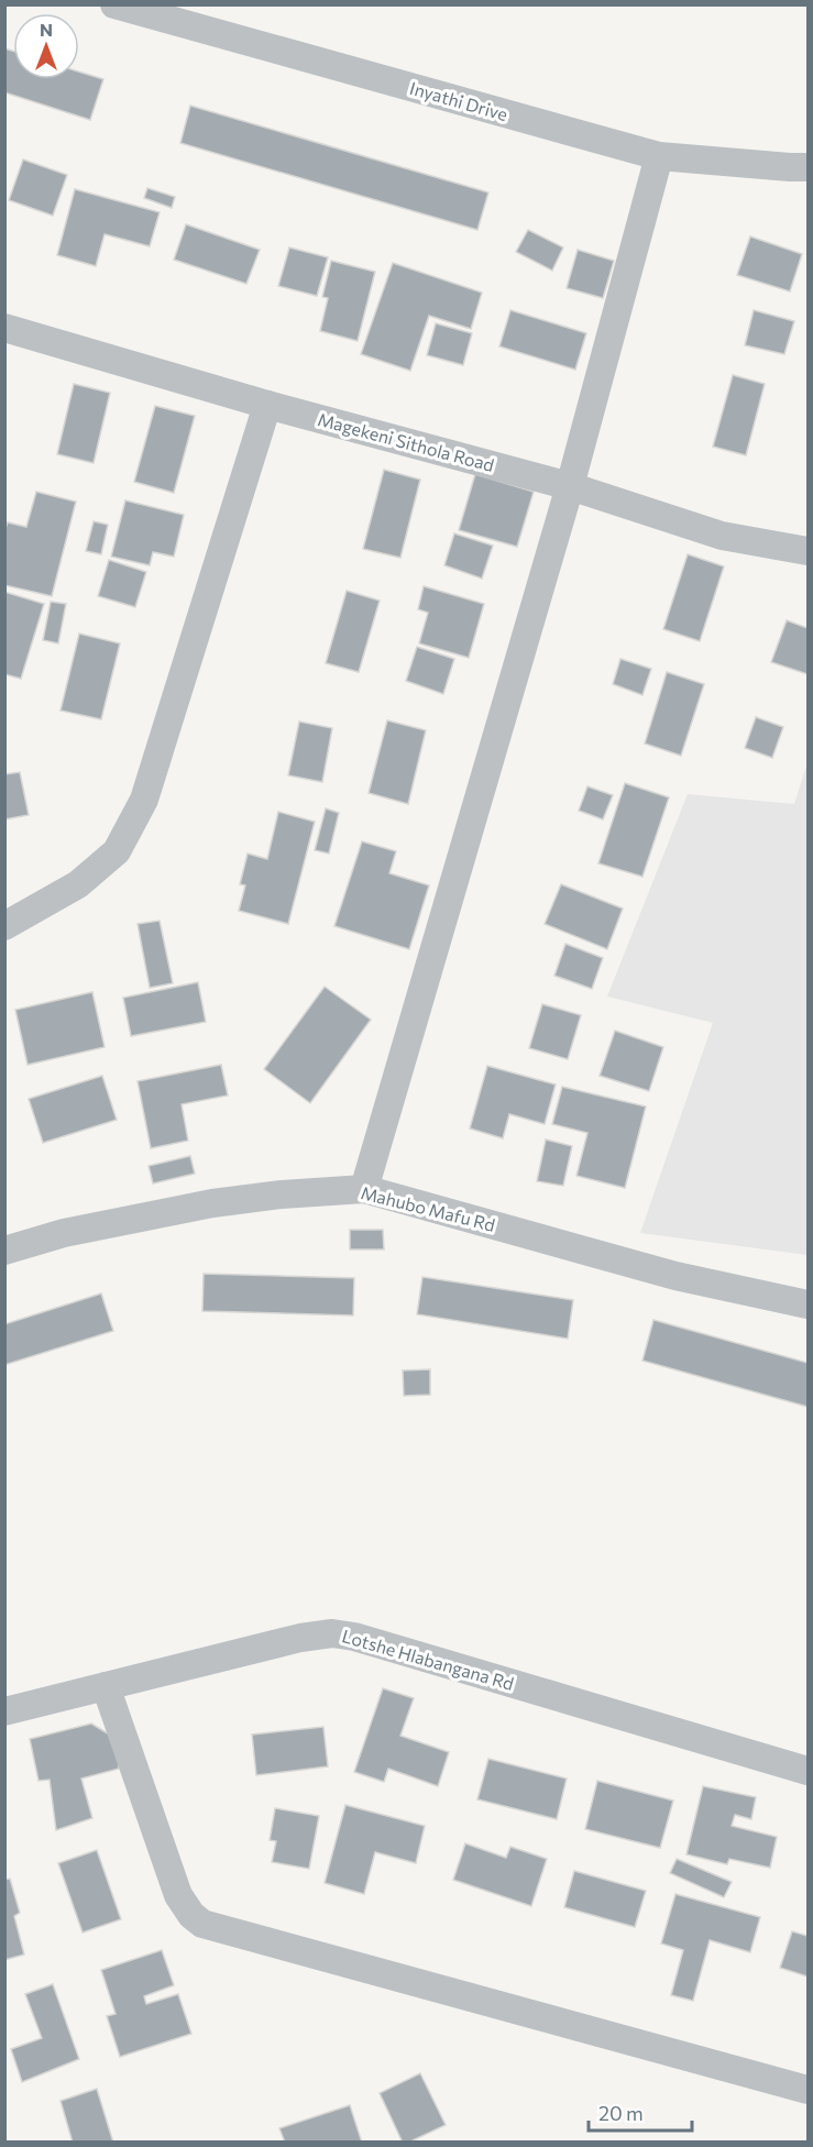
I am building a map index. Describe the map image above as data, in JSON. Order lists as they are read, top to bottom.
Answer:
{
  "streets": {
    "street": [
      "Inyathi Drive",
      "Magekeni Sithola Road",
      "Mahubo Mafu Rd",
      "Lotshe Hlabangana Rd"
    ]
  },
  "scale_bar": "20 m",
  "north": "top"
}
